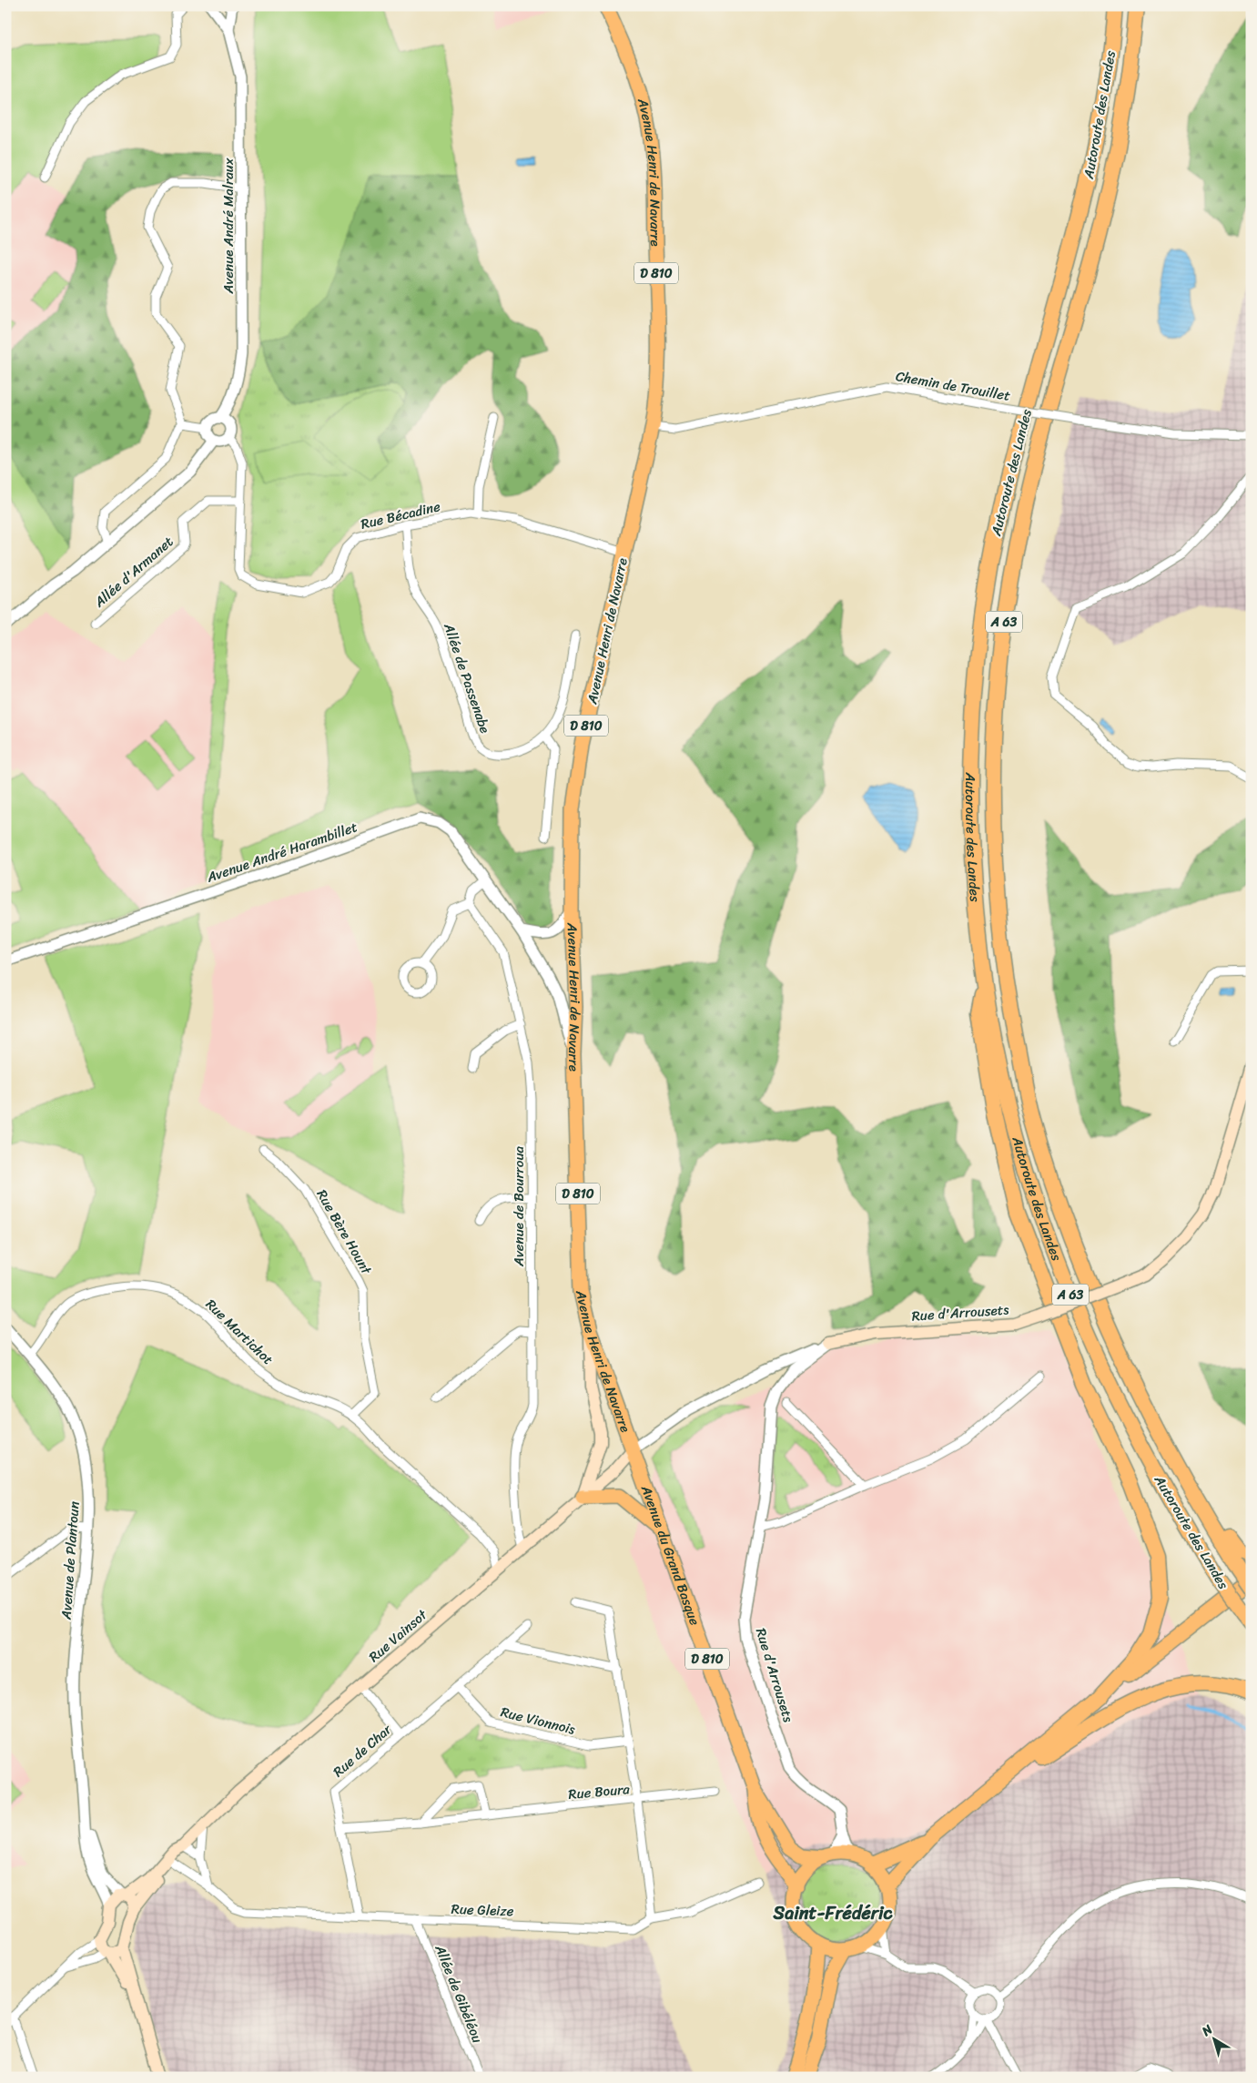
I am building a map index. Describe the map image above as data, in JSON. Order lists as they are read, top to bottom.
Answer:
{
  "streets": {
    "highway": ["Autoroute des Landes", "A 63"],
    "main road": [
      "Avenue Henri de Navarre",
      "D 810",
      "Rue d'Arrousets",
      "Avenue du Grand Basque",
      "Rue Vainsot"
    ],
    "street": [
      "Avenue André Malraux",
      "Chemin de Trouillet",
      "Rue Bécadine",
      "Allée d'Armanet",
      "Allée de Passenabe",
      "Avenue André Harambillet",
      "Avenue de Bourroua",
      "Rue Bère Hount",
      "Rue Martichot",
      "Avenue de Plantoun",
      "Rue Vionnois",
      "Rue de Char",
      "Rue Boura",
      "Rue Gleize",
      "Allée de Gibéléou"
    ]
  },
  "crossings": [
    ["Avenue Henri de Navarre", "Chemin de Trouillet"],
    ["Avenue Henri de Navarre", "Rue Bécadine"],
    ["Avenue Henri de Navarre", "Avenue André Harambillet"],
    ["Avenue Henri de Navarre", "Rue d'Arrousets"],
    ["Avenue Henri de Navarre", "Avenue du Grand Basque"],
    ["Avenue Henri de Navarre", "Rue Vainsot"],
    ["Avenue André Malraux", "Rue Bécadine"],
    ["Rue Bécadine", "Allée d'Armanet"],
    ["Rue Bécadine", "Allée de Passenabe"],
    ["Avenue de Bourroua", "Rue Vainsot"],
    ["Rue Bère Hount", "Rue Martichot"],
    ["Rue d'Arrousets", "Avenue du Grand Basque"],
    ["Rue d'Arrousets", "Rue Vainsot"],
    ["Rue Martichot", "Avenue de Plantoun"],
    ["Rue Martichot", "Rue Vainsot"],
    ["Avenue du Grand Basque", "Rue Vainsot"],
    ["Avenue de Plantoun", "Rue Vainsot"],
    ["Rue Vainsot", "Rue Gleize"],
    ["Rue Vionnois", "Rue de Char"],
    ["Rue de Char", "Rue Boura"],
    ["Rue de Char", "Rue Gleize"],
    ["Rue Gleize", "Allée de Gibéléou"]
  ],
  "districts": ["Saint-Frédéric"],
  "north": "top left"
}
